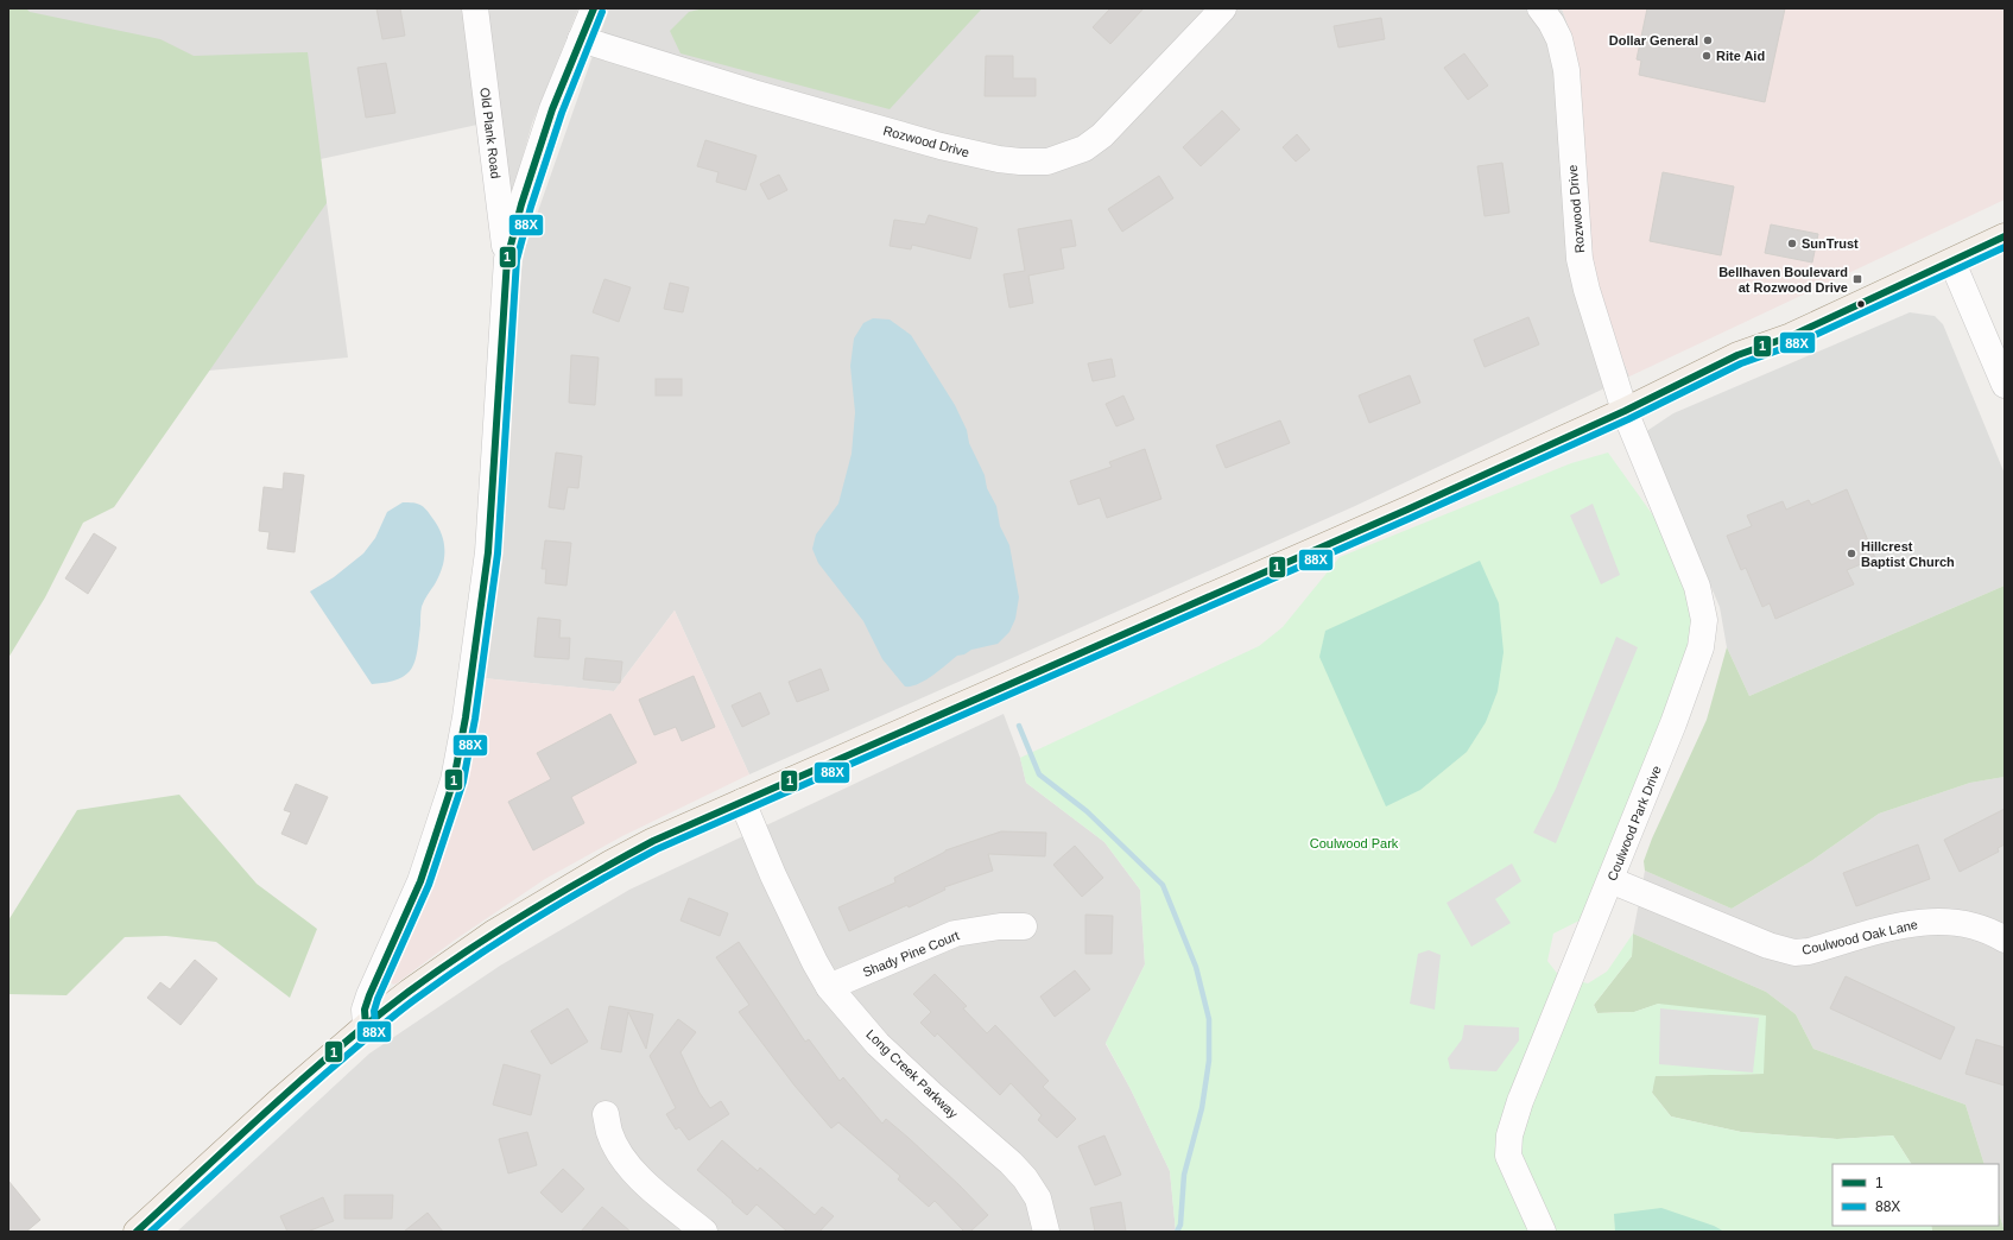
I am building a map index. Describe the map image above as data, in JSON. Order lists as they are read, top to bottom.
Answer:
{
  "streets": {
    "street": [
      "Old Plank Road",
      "Rozwood Drive",
      "Coulwood Park Drive",
      "Coulwood Oak Lane",
      "Shady Pine Court",
      "Long Creek Parkway"
    ]
  },
  "crossings": [
    ["Rozwood Drive", "Coulwood Park Drive"],
    ["Coulwood Park Drive", "Coulwood Oak Lane"],
    ["Shady Pine Court", "Long Creek Parkway"]
  ],
  "parks": ["Coulwood Park"],
  "places": {
    "other": [
      "Dollar General",
      "Rite Aid",
      "SunTrust",
      "Hillcrest Baptist Church"
    ],
    "transit": ["Bellhaven Boulevard at Rozwood Drive"]
  },
  "lines": ["transit line 1", "transit line 88X"],
  "legend": ["1", "88X"]
}
